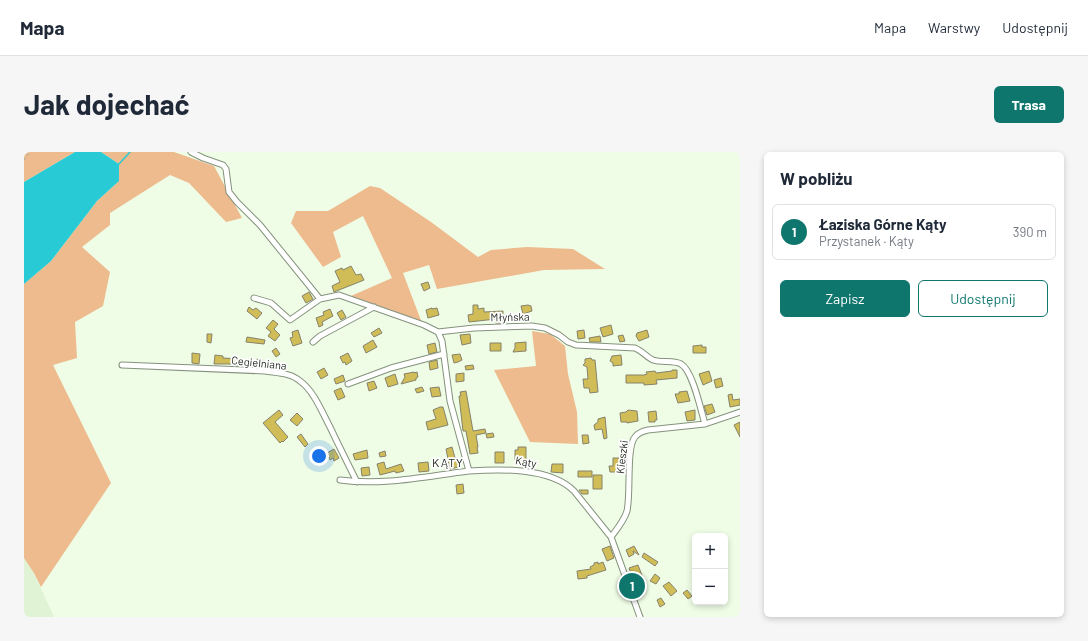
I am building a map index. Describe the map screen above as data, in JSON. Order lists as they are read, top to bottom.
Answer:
{
  "streets": {
    "street": [
      "Młyńska",
      "Cegielniana",
      "Kieszki",
      "Kąty"
    ]
  },
  "crossings": [
    ["Młyńska", "Kieszki"],
    ["Kieszki", "Kąty"]
  ],
  "districts": ["KĄTY"],
  "page": {
    "header": "Mapa",
    "nav": ["Mapa", "Warstwy", "Udostępnij"],
    "buttons": [
      "Trasa",
      ["Zapisz", "Udostępnij"]
    ],
    "title": "Jak dojechać",
    "heading": "W pobliżu",
    "list": [
      {
        "mark": "1",
        "name": "Łaziska Górne Kąty",
        "note": "Przystanek · Kąty",
        "value": "390 m"
      }
    ],
    "map_buttons": ["+", "−"],
    "pins": "1"
  }
}
